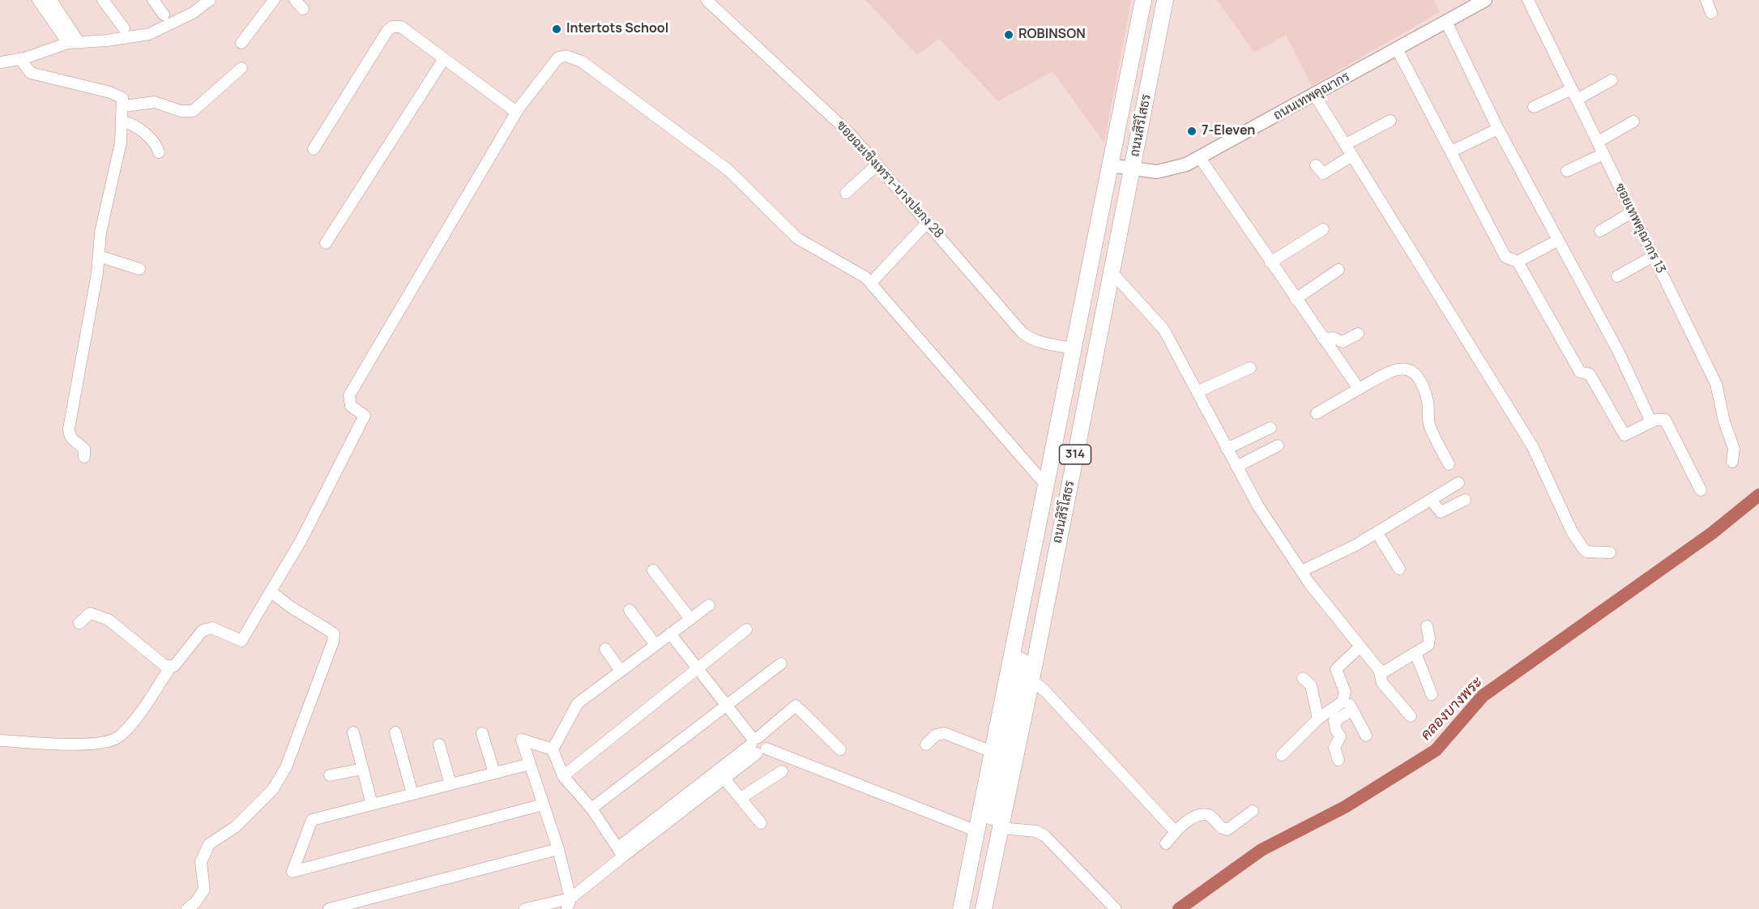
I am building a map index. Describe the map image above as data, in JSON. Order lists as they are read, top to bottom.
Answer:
{
  "streets": {
    "highway": ["ถนนสิริโสธร", "314"],
    "main road": ["ถนนเทพคุณากร"],
    "street": ["ซอยฉะเชิงเทรา-บางปะกง 28", "ซอยเทพคุณากร 13"]
  },
  "crossings": [
    ["ถนนเทพคุณากร", "ถนนสิริโสธร"],
    ["ถนนสิริโสธร", "ซอยฉะเชิงเทรา-บางปะกง 28"]
  ],
  "water": ["คลองบางพระ"],
  "places": ["Intertots School", "ROBINSON", "7-Eleven"]
}
